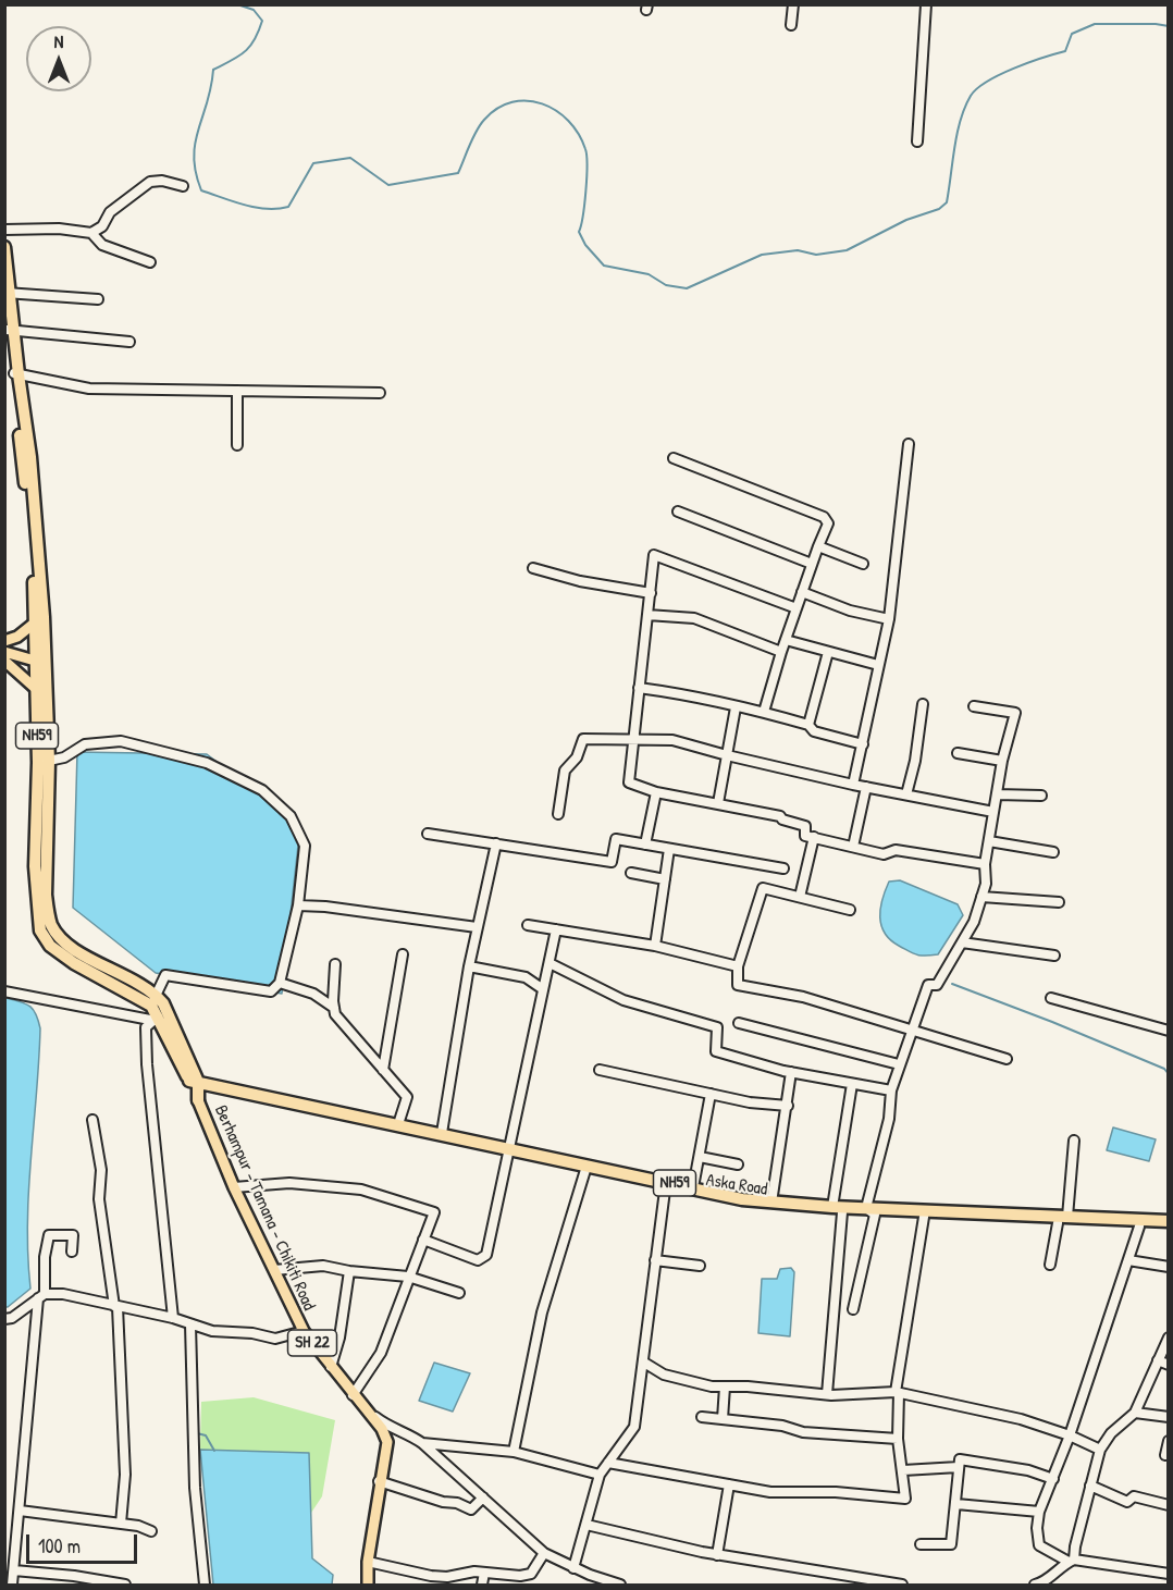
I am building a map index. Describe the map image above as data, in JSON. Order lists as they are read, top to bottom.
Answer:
{
  "streets": {
    "highway": ["NH59", "Aska Road"],
    "main road": ["Berhampur - Tamana - Chikiti Road", "SH 22"]
  },
  "crossings": [
    ["NH59", "Aska Road"],
    ["NH59", "Berhampur - Tamana - Chikiti Road"],
    ["Aska Road", "Berhampur - Tamana - Chikiti Road"]
  ],
  "scale_bar": "100 m",
  "north": "top"
}
